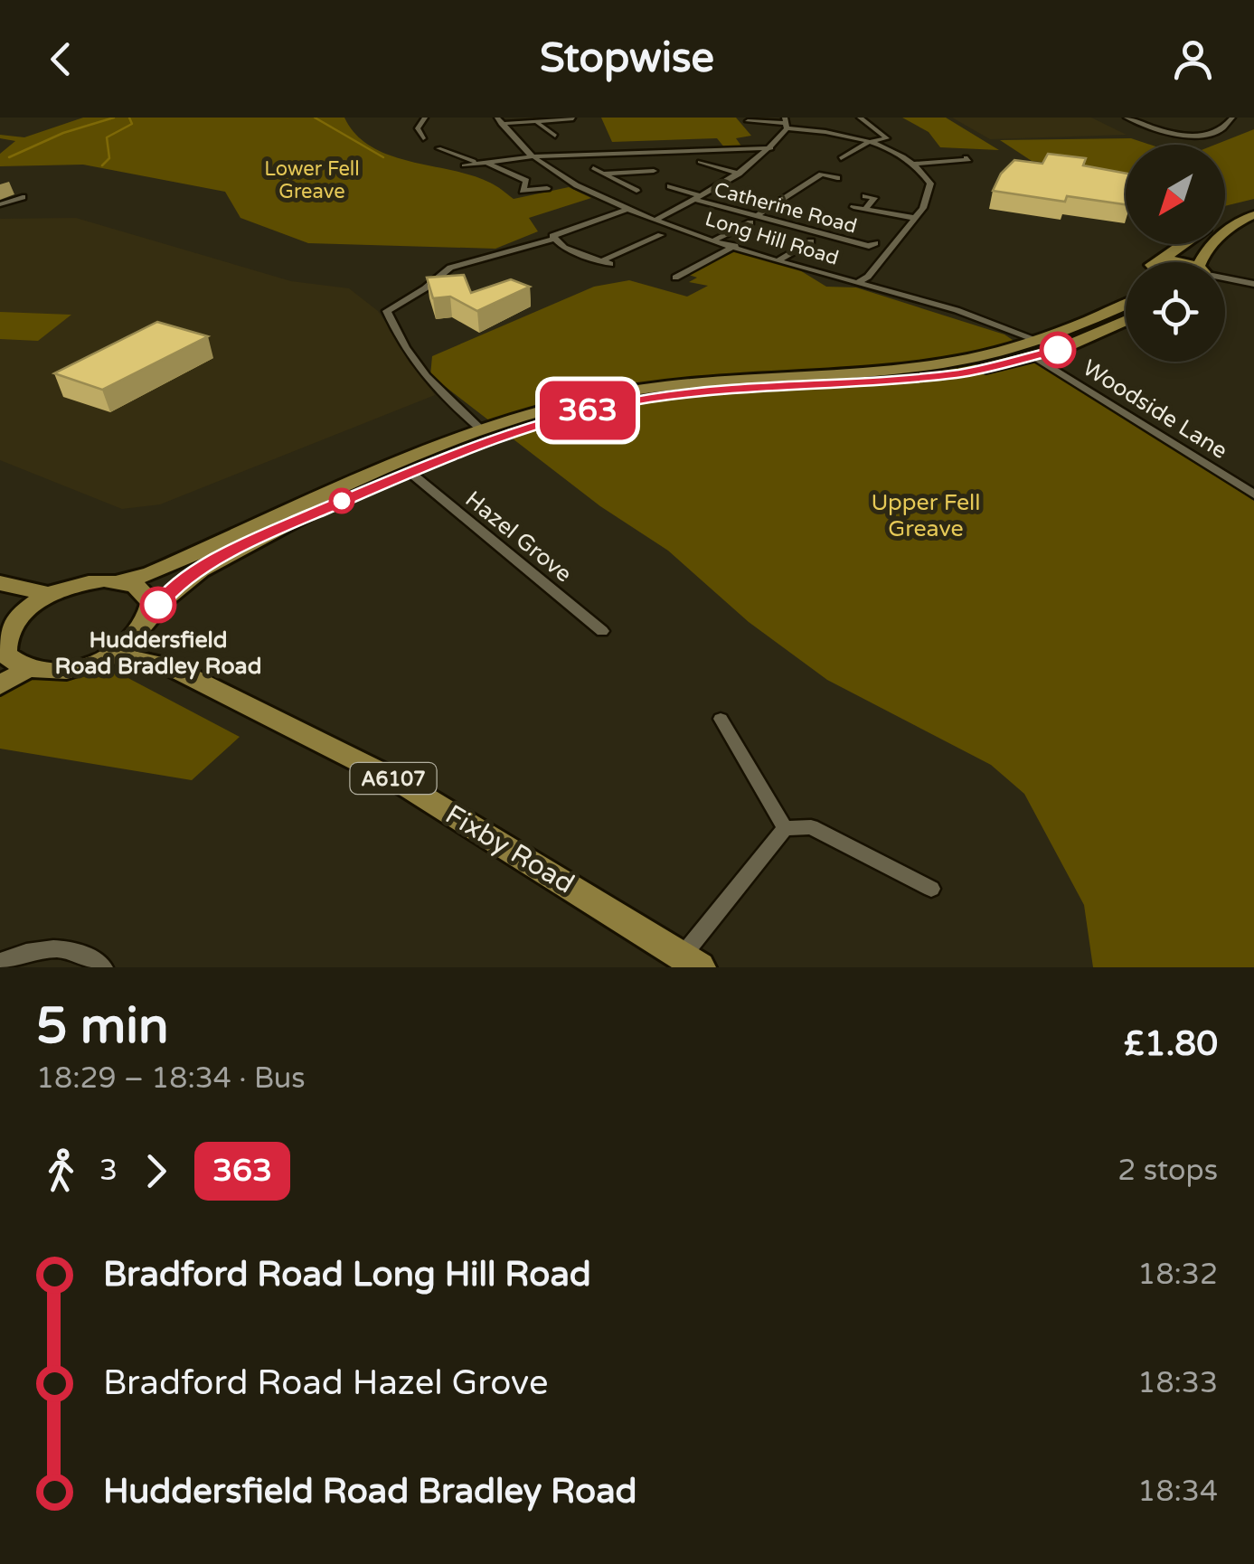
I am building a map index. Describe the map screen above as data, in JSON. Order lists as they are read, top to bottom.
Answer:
{
  "streets": {
    "main road": ["A6107", "Fixby Road"],
    "street": [
      "Catherine Road",
      "Long Hill Road",
      "Woodside Lane",
      "Hazel Grove"
    ]
  },
  "crossings": [
    ["Long Hill Road", "Woodside Lane"]
  ],
  "parks": ["Lower Fell Greave", "Upper Fell Greave"],
  "places": ["Huddersfield Road Bradley Road"],
  "lines": ["bus line 363"],
  "north": "bottom left",
  "page": {
    "header": "Stopwise",
    "on_map": "363",
    "heading": ["5 min", "18:29 – 18:34 · Bus", "£1.80"],
    "legs": ["3", "363", "2 stops"],
    "list": [
      {
        "name": "Bradford Road Long Hill Road",
        "value": "18:32"
      },
      {
        "name": "Bradford Road Hazel Grove",
        "value": "18:33"
      },
      {
        "name": "Huddersfield Road Bradley Road",
        "value": "18:34"
      }
    ]
  }
}
